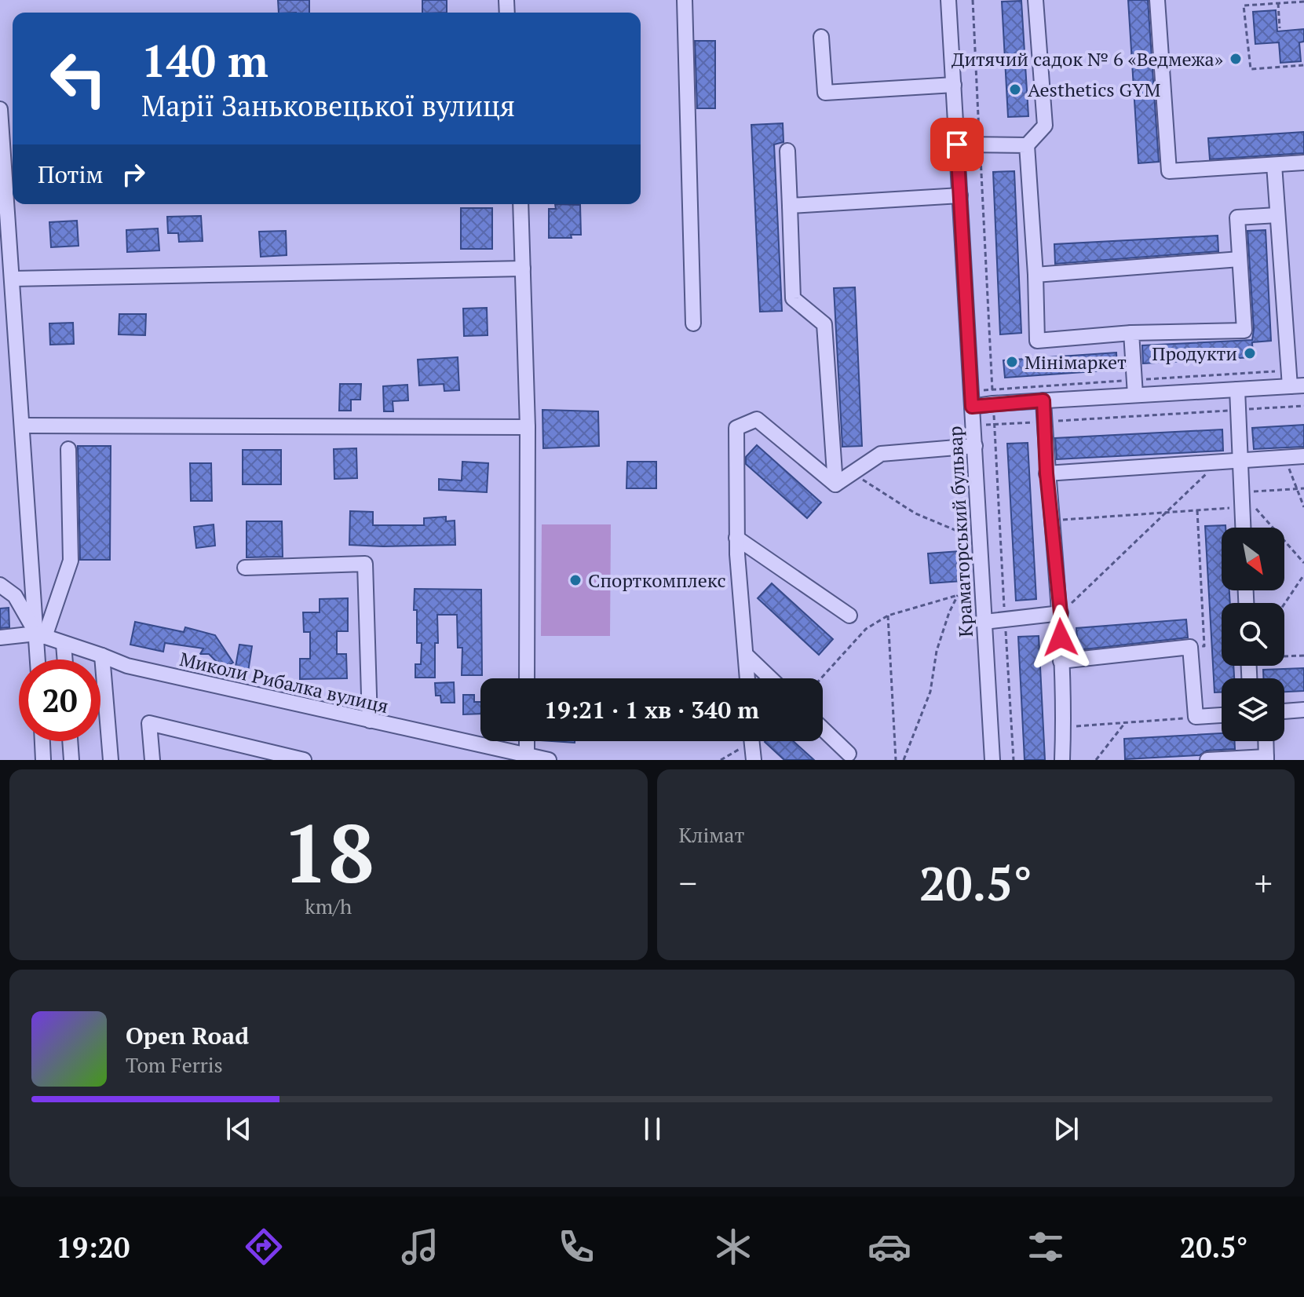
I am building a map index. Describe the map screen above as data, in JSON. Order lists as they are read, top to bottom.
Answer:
{
  "streets": {
    "street": ["Краматорський бульвар", "Миколи Рибалка вулиця"]
  },
  "places": [
    "Дитячий садок № 6 «Ведмежа»",
    "Aesthetics GYM",
    "Продукти",
    "Мінімаркет",
    "Спорткомплекс"
  ],
  "north": "bottom right",
  "page": {
    "turn": ["140 m", "Марії Заньковецької вулиця"],
    "then": "Потім",
    "limit": "20",
    "trip": "19:21 · 1 хв · 340 m",
    "tile": [
      ["18", "km/h"],
      "Клімат"
    ],
    "heat": ["−", "20.5°", "+"],
    "song": ["Open Road", "Tom Ferris"],
    "tabs": ["19:20", "20.5°"]
  }
}
